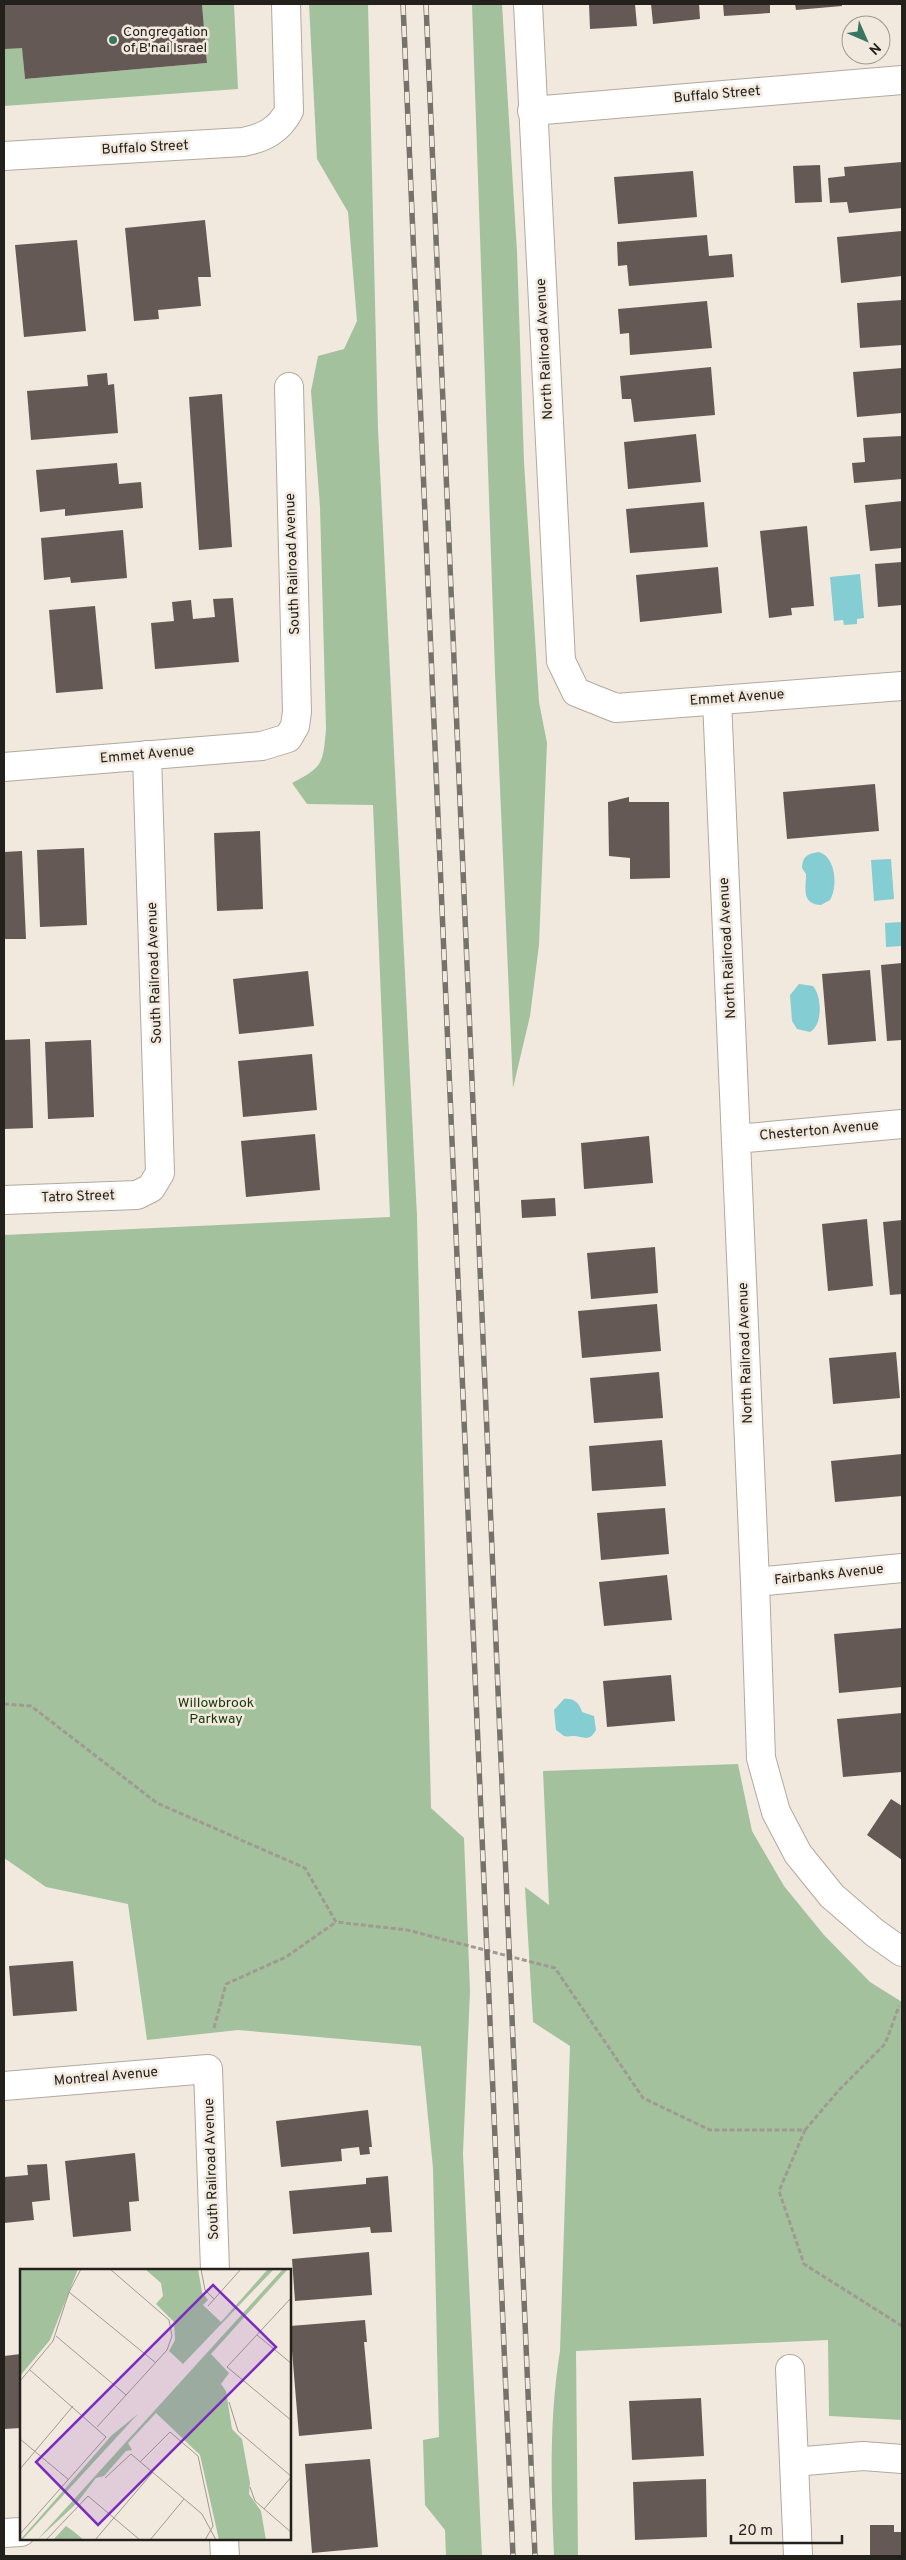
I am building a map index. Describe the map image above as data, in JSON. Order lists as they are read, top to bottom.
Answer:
{
  "streets": {
    "street": [
      "Buffalo Street",
      "North Railroad Avenue",
      "South Railroad Avenue",
      "Emmet Avenue",
      "Chesterton Avenue",
      "Tatro Street",
      "Fairbanks Avenue",
      "Montreal Avenue"
    ]
  },
  "crossings": [
    ["Buffalo Street", "North Railroad Avenue"],
    ["North Railroad Avenue", "Emmet Avenue"],
    ["North Railroad Avenue", "Chesterton Avenue"],
    ["North Railroad Avenue", "Fairbanks Avenue"],
    ["South Railroad Avenue", "Emmet Avenue"],
    ["South Railroad Avenue", "Tatro Street"],
    ["South Railroad Avenue", "Montreal Avenue"]
  ],
  "parks": ["Willowbrook Parkway"],
  "places": ["Congregation of B'nai Israel"],
  "scale_bar": "20 m",
  "north": "bottom right"
}
